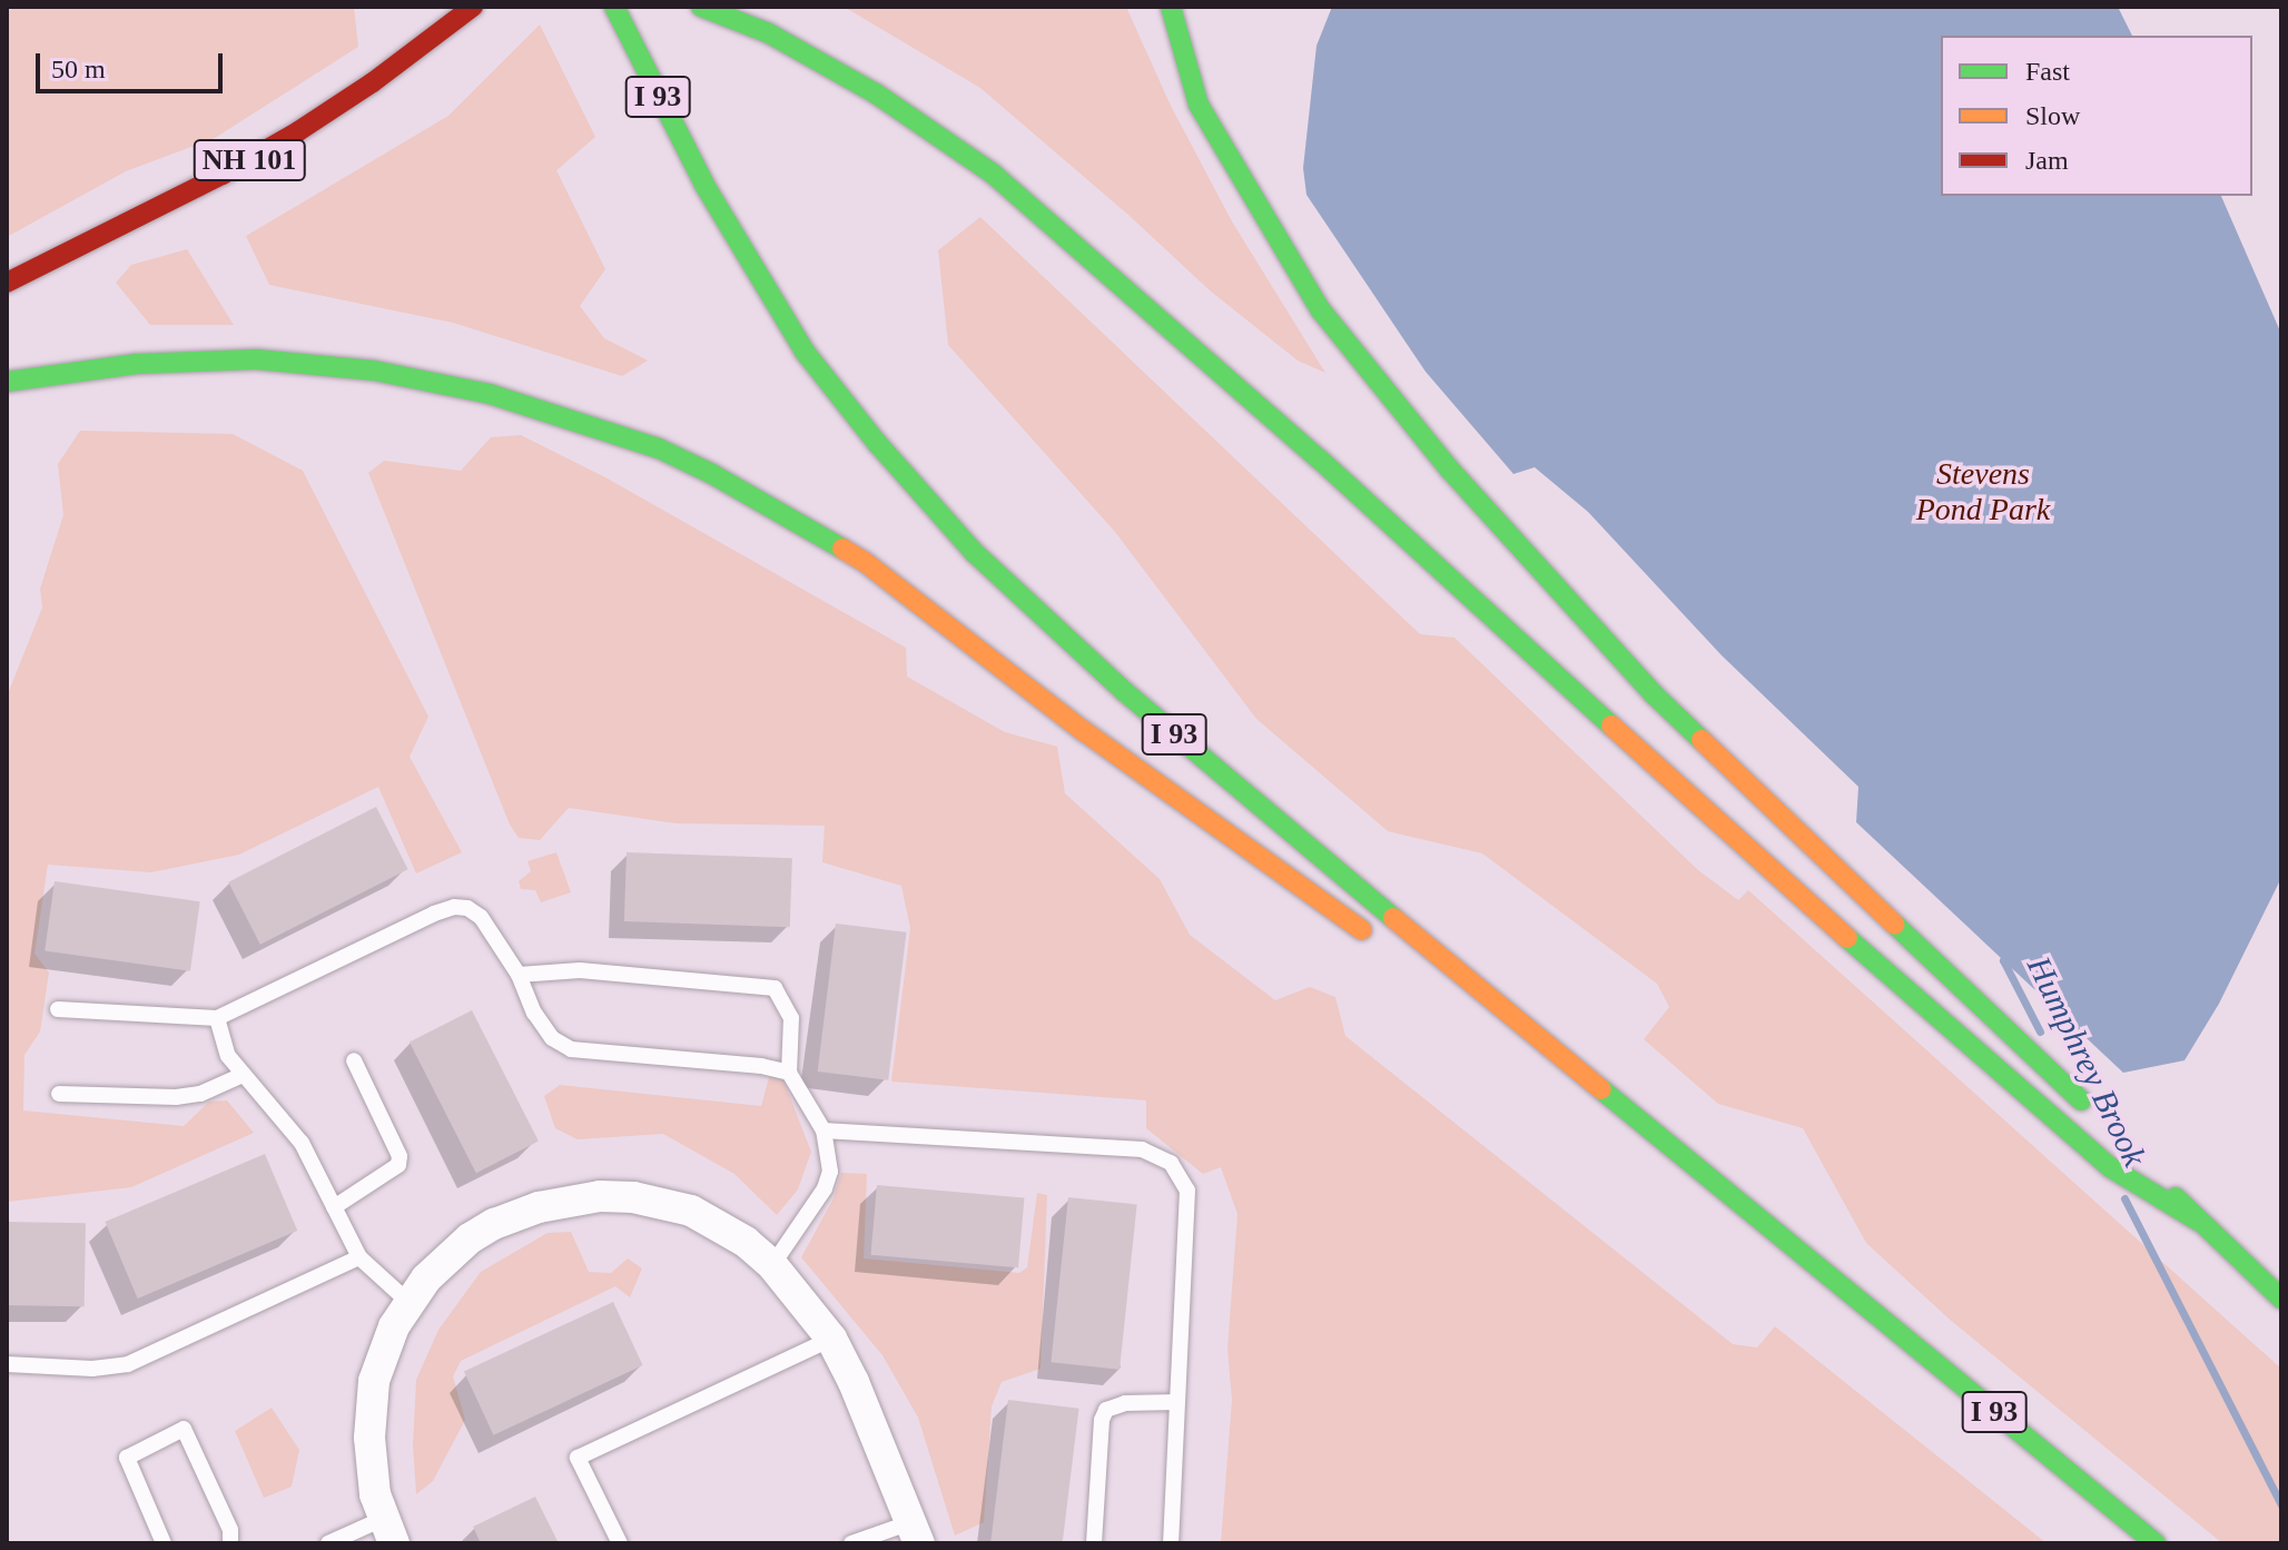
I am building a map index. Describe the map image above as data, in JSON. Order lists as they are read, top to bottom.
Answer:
{
  "streets": {
    "highway": ["I 93", "NH 101"]
  },
  "water": ["Humphrey Brook"],
  "parks": ["Stevens Pond Park"],
  "legend": ["Fast", "Slow", "Jam"],
  "scale_bar": "50 m"
}
